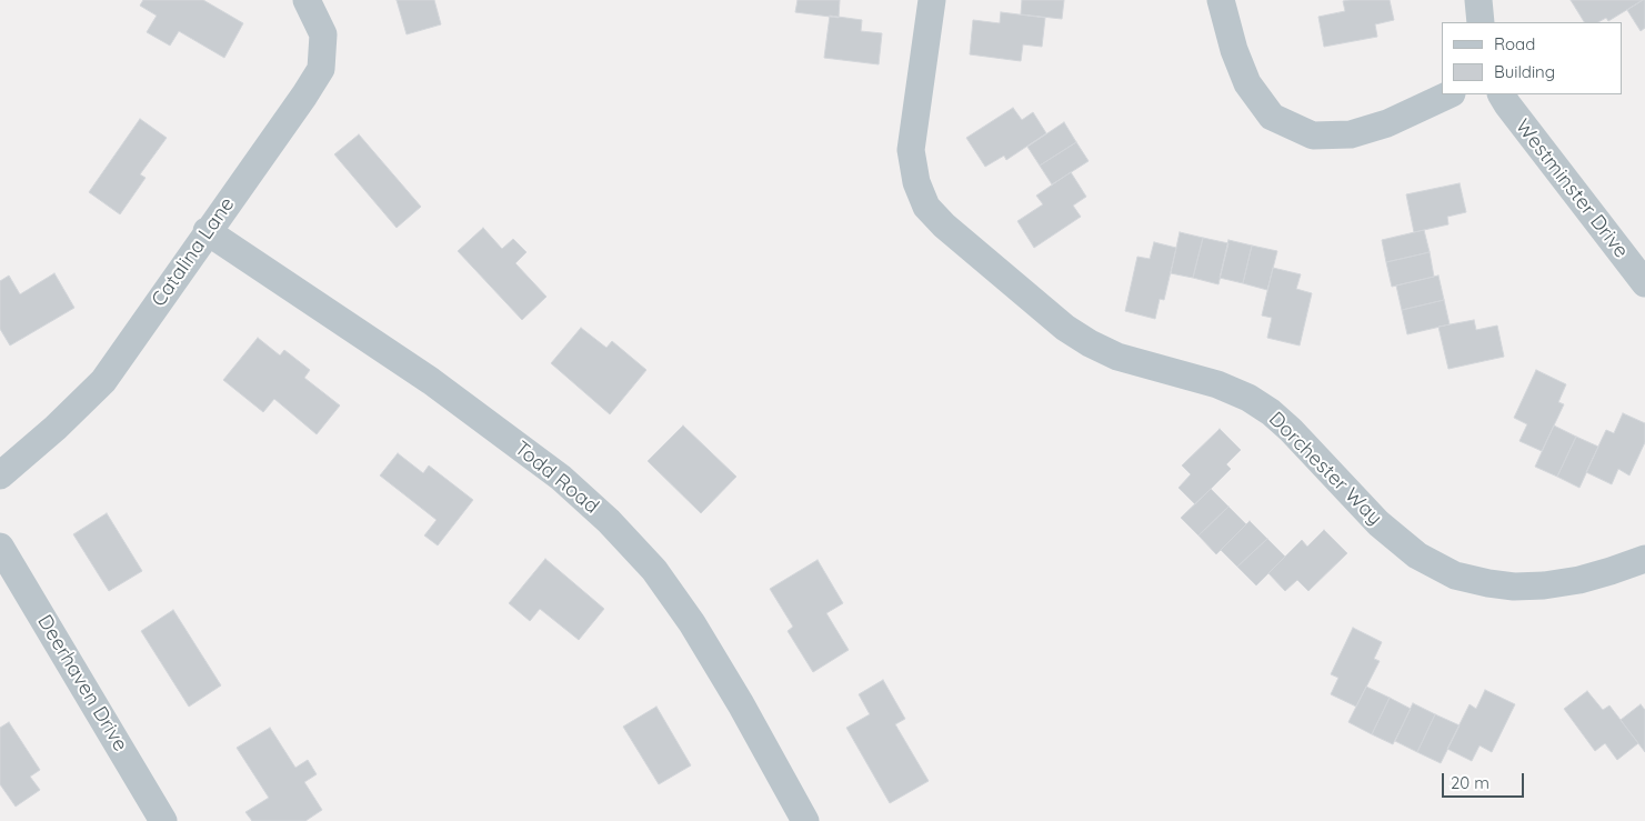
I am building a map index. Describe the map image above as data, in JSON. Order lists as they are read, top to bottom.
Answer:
{
  "streets": {
    "street": [
      "Westminster Drive",
      "Catalina Lane",
      "Dorchester Way",
      "Todd Road",
      "Deerhaven Drive"
    ]
  },
  "crossings": [
    ["Catalina Lane", "Todd Road"]
  ],
  "legend": ["Road", "Building"],
  "scale_bar": "20 m"
}
